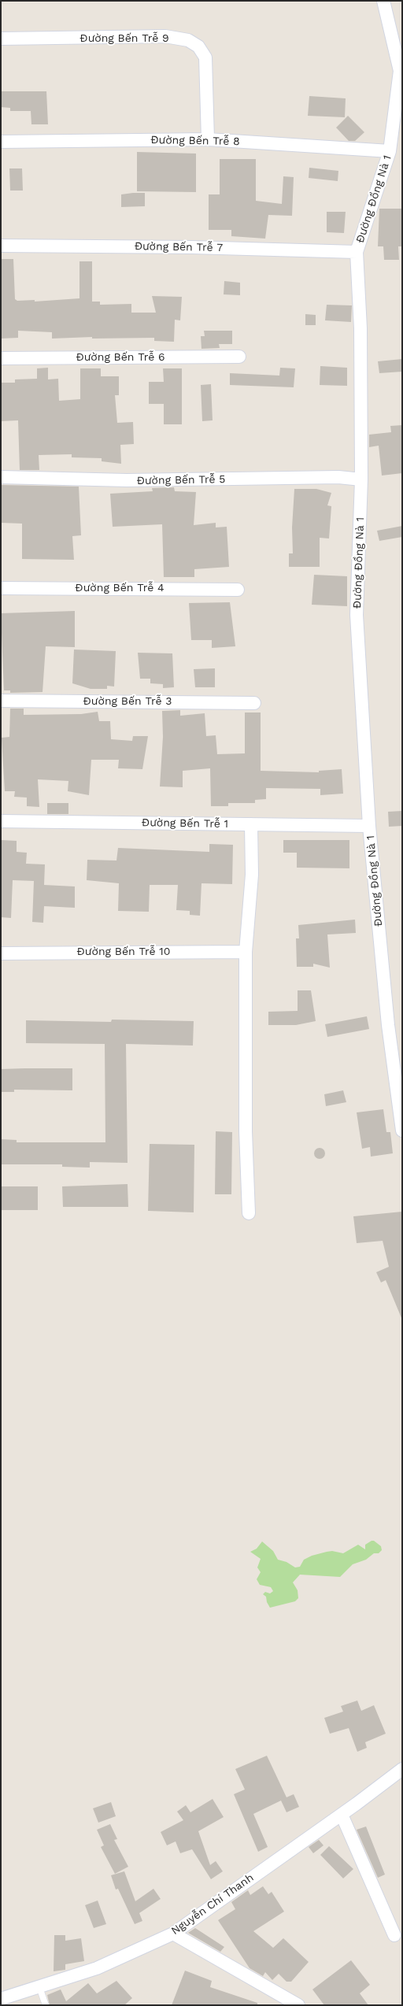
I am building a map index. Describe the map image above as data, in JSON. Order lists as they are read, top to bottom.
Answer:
{
  "streets": {
    "street": [
      "Đường Bến Trễ 9",
      "Đường Bến Trễ 8",
      "Đường Đồng Nà 1",
      "Đường Bến Trễ 7",
      "Đường Bến Trễ 6",
      "Đường Bến Trễ 5",
      "Đường Bến Trễ 4",
      "Đường Bến Trễ 3",
      "Đường Bến Trễ 1",
      "Đường Bến Trễ 10",
      "Nguyễn Chí Thanh"
    ]
  },
  "crossings": [
    ["Đường Bến Trễ 9", "Đường Bến Trễ 8"],
    ["Đường Bến Trễ 8", "Đường Đồng Nà 1"],
    ["Đường Đồng Nà 1", "Đường Bến Trễ 7"],
    ["Đường Đồng Nà 1", "Đường Bến Trễ 5"],
    ["Đường Đồng Nà 1", "Đường Bến Trễ 1"]
  ]
}
